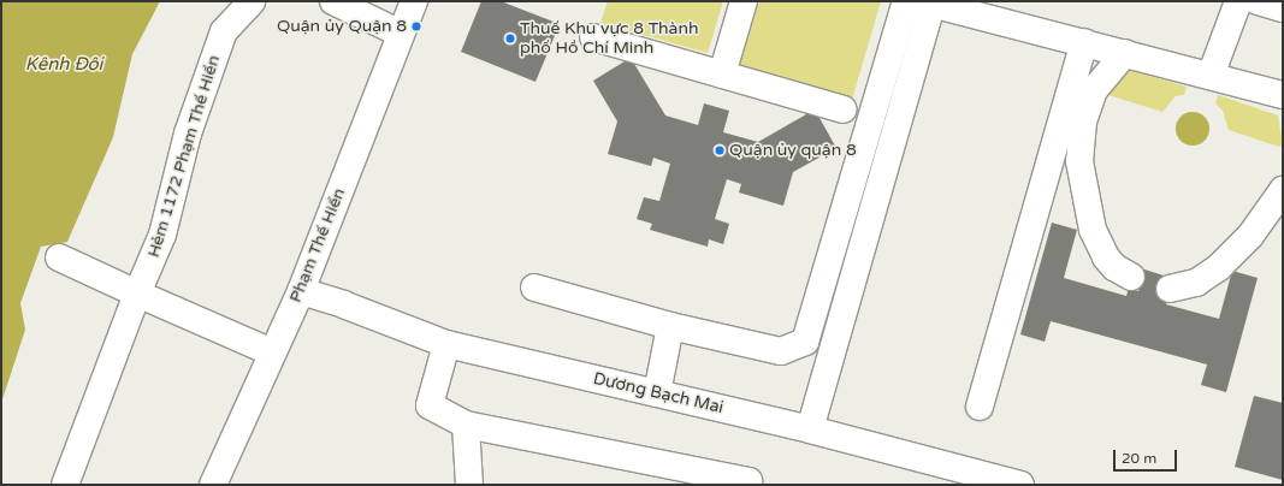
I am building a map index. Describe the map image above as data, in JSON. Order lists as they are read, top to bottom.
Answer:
{
  "streets": {
    "street": ["Hẻm 1172 Phạm Thế Hiển", "Phạm Thế Hiển", "Dương Bạch Mai"]
  },
  "crossings": [
    ["Phạm Thế Hiển", "Dương Bạch Mai"]
  ],
  "water": ["Kênh Đôi"],
  "places": ["Quận ủy Quận 8", "Thuế Khu vực 8 Thành phố Hồ Chí Minh", "Quận ủy quận 8"],
  "scale_bar": "20 m"
}
